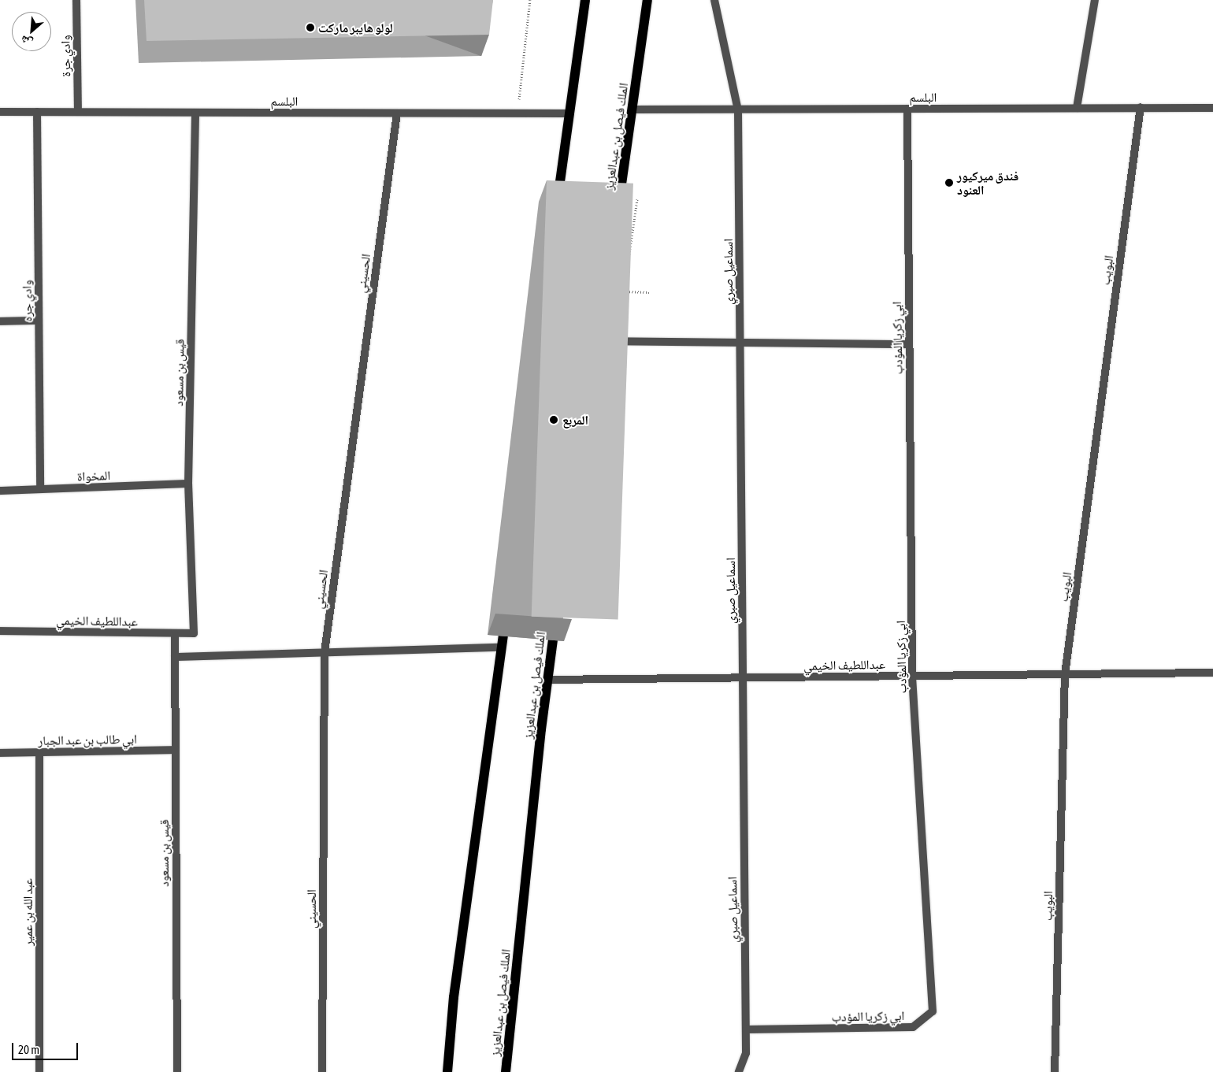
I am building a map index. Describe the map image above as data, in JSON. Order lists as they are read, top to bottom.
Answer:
{
  "streets": {
    "main road": ["الملك فيصل بن عبدالعزيز"],
    "street": [
      "وادي جرة",
      "البلسم",
      "البويب",
      "اسماعيل صبري",
      "الحسيني",
      "وادي جره",
      "ابي زكريا المؤدب",
      "قيس بن مسعود",
      "المخواة",
      "عبداللطيف الخيمي",
      "ابي طالب بن عبد الجبار",
      "عبد الله بن عمير"
    ]
  },
  "crossings": [
    ["وادي جرة", "البلسم"],
    ["البلسم", "الملك فيصل بن عبدالعزيز"],
    ["البلسم", "البويب"],
    ["البلسم", "اسماعيل صبري"],
    ["البلسم", "الحسيني"],
    ["البلسم", "وادي جره"],
    ["البلسم", "ابي زكريا المؤدب"],
    ["البلسم", "قيس بن مسعود"],
    ["الملك فيصل بن عبدالعزيز", "عبداللطيف الخيمي"],
    ["البويب", "عبداللطيف الخيمي"],
    ["اسماعيل صبري", "ابي زكريا المؤدب"],
    ["اسماعيل صبري", "عبداللطيف الخيمي"],
    ["وادي جره", "المخواة"],
    ["ابي زكريا المؤدب", "عبداللطيف الخيمي"],
    ["قيس بن مسعود", "المخواة"],
    ["قيس بن مسعود", "عبداللطيف الخيمي"],
    ["قيس بن مسعود", "ابي طالب بن عبد الجبار"],
    ["ابي طالب بن عبد الجبار", "عبد الله بن عمير"]
  ],
  "places": ["لولو هايبر ماركت", "فندق ميركيور العنود", "المربع"],
  "scale_bar": "20 m",
  "north": "bottom left"
}
